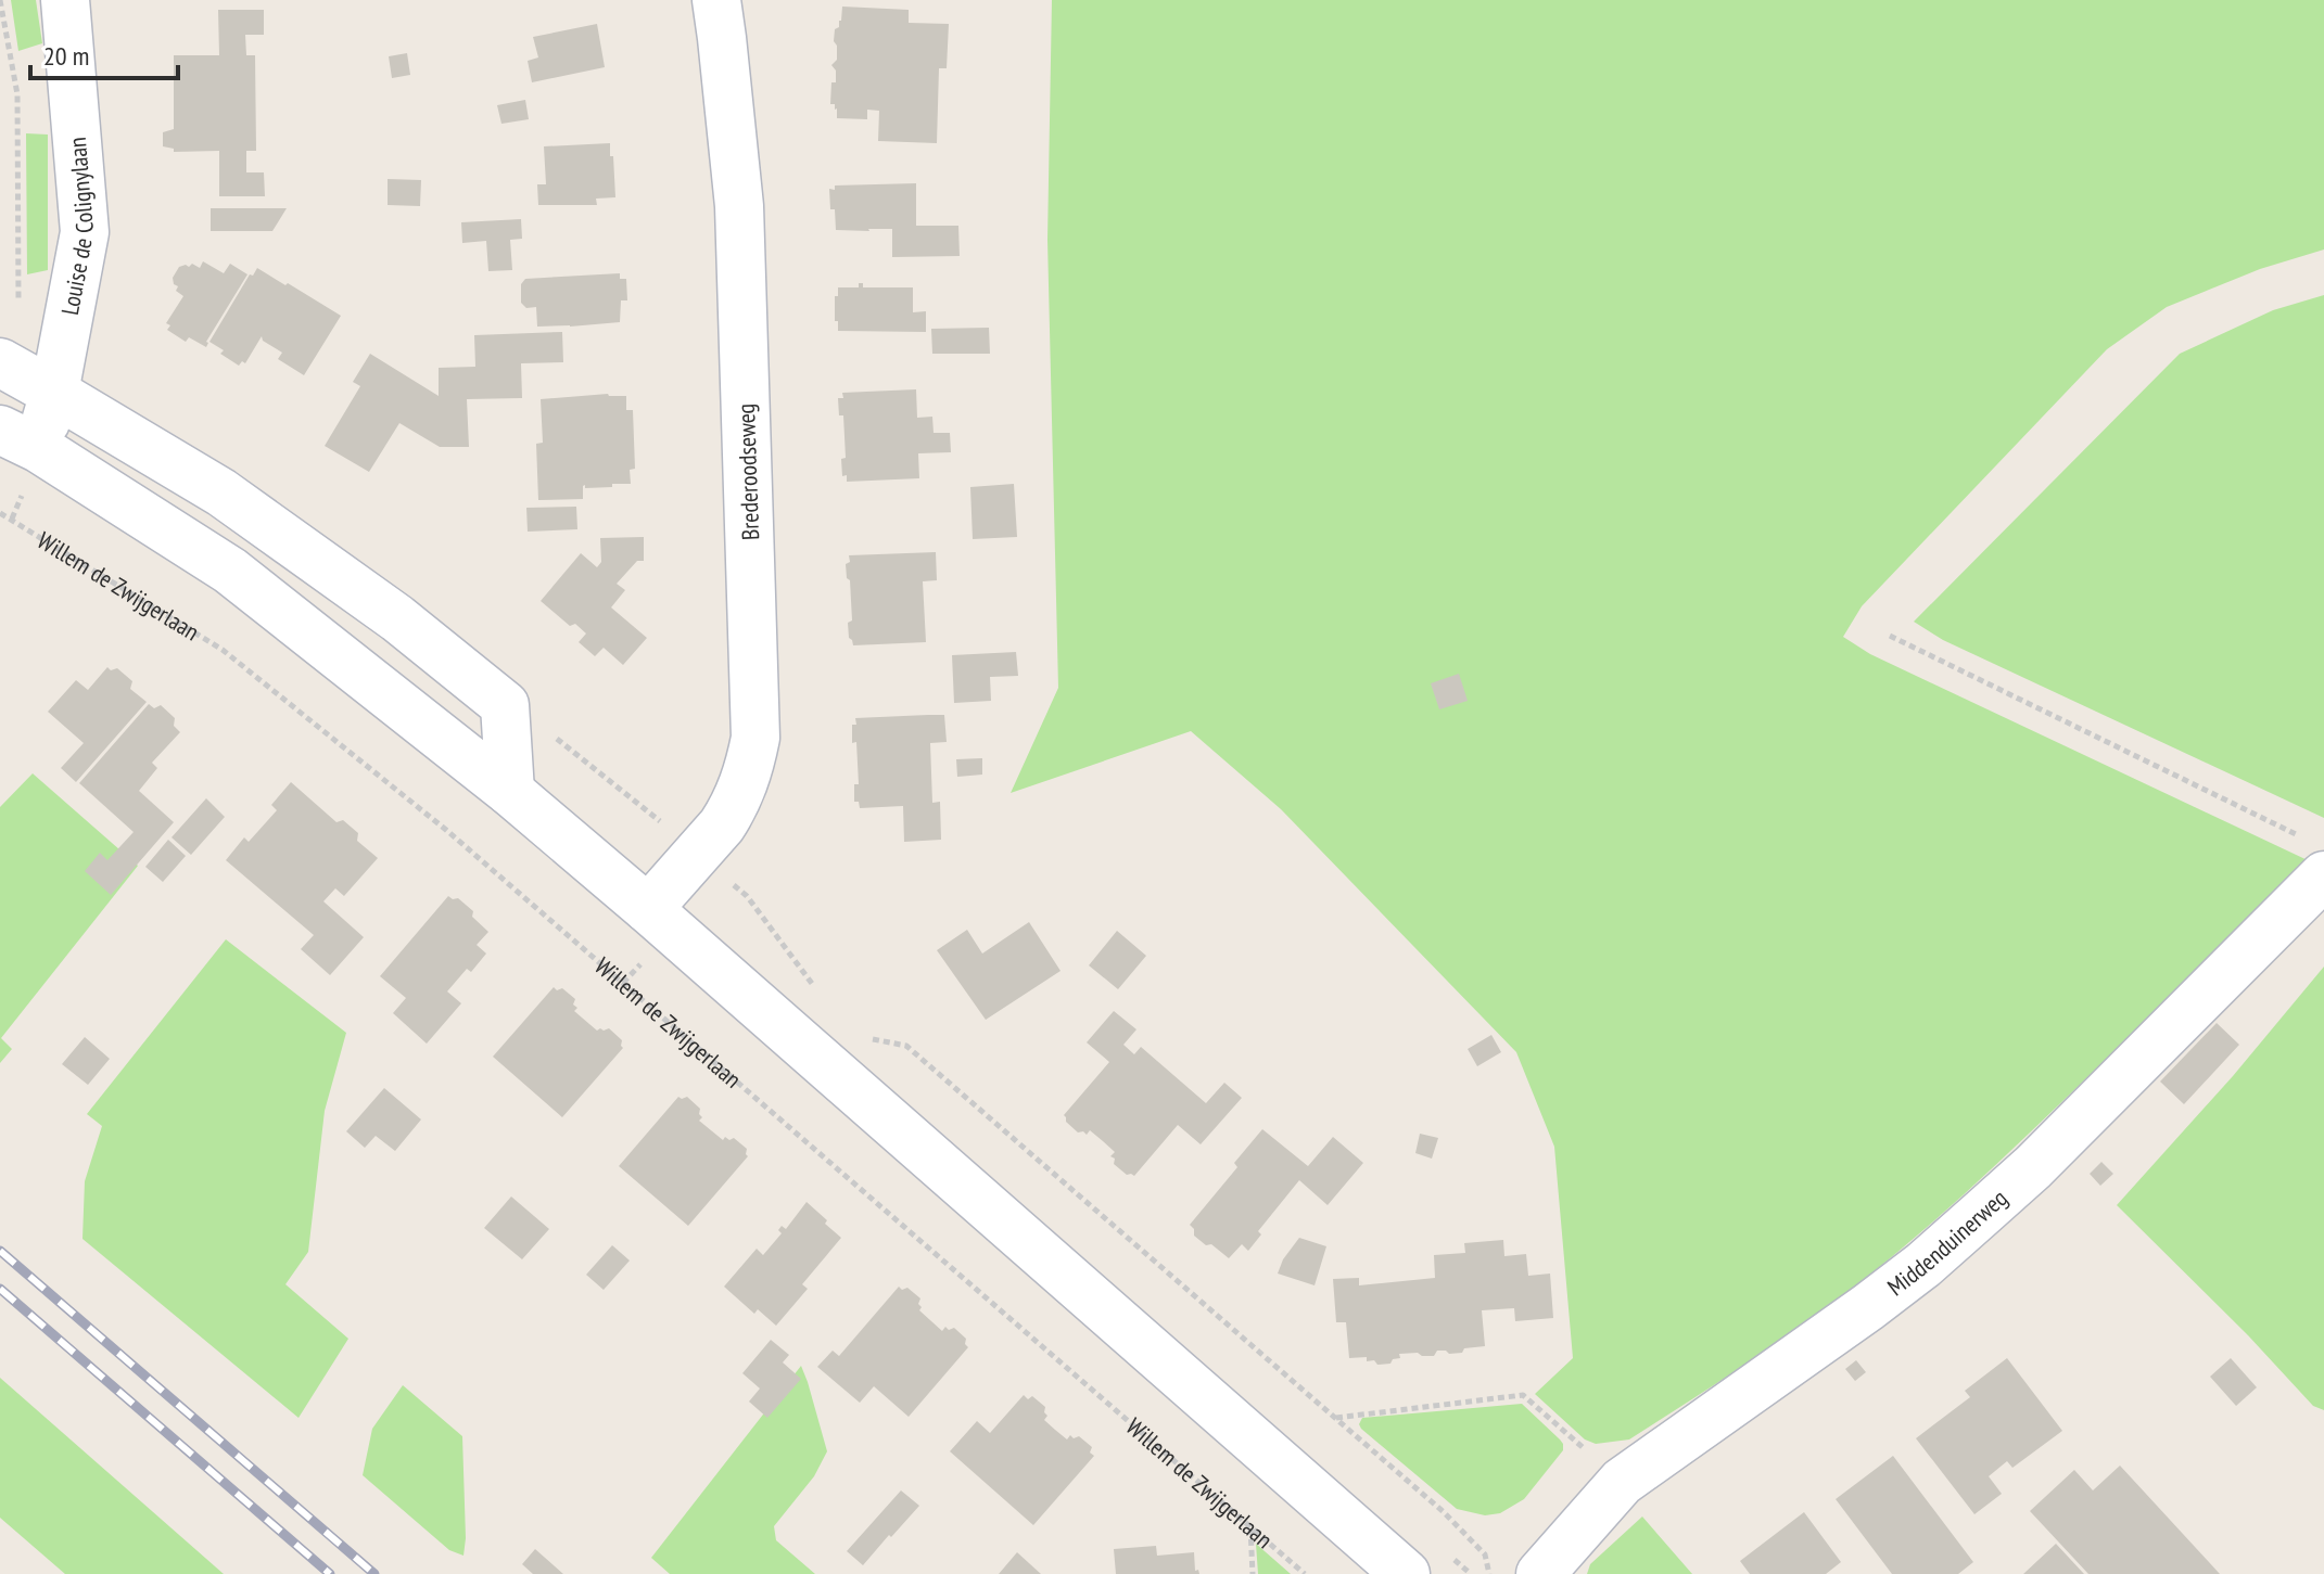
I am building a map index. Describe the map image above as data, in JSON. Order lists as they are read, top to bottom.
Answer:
{
  "streets": {
    "street": ["Louise de Colignylaan", "Brederoodseweg", "Middenduinerweg"],
    "path": ["Willem de Zwijgerlaan"]
  },
  "scale_bar": "20 m"
}
